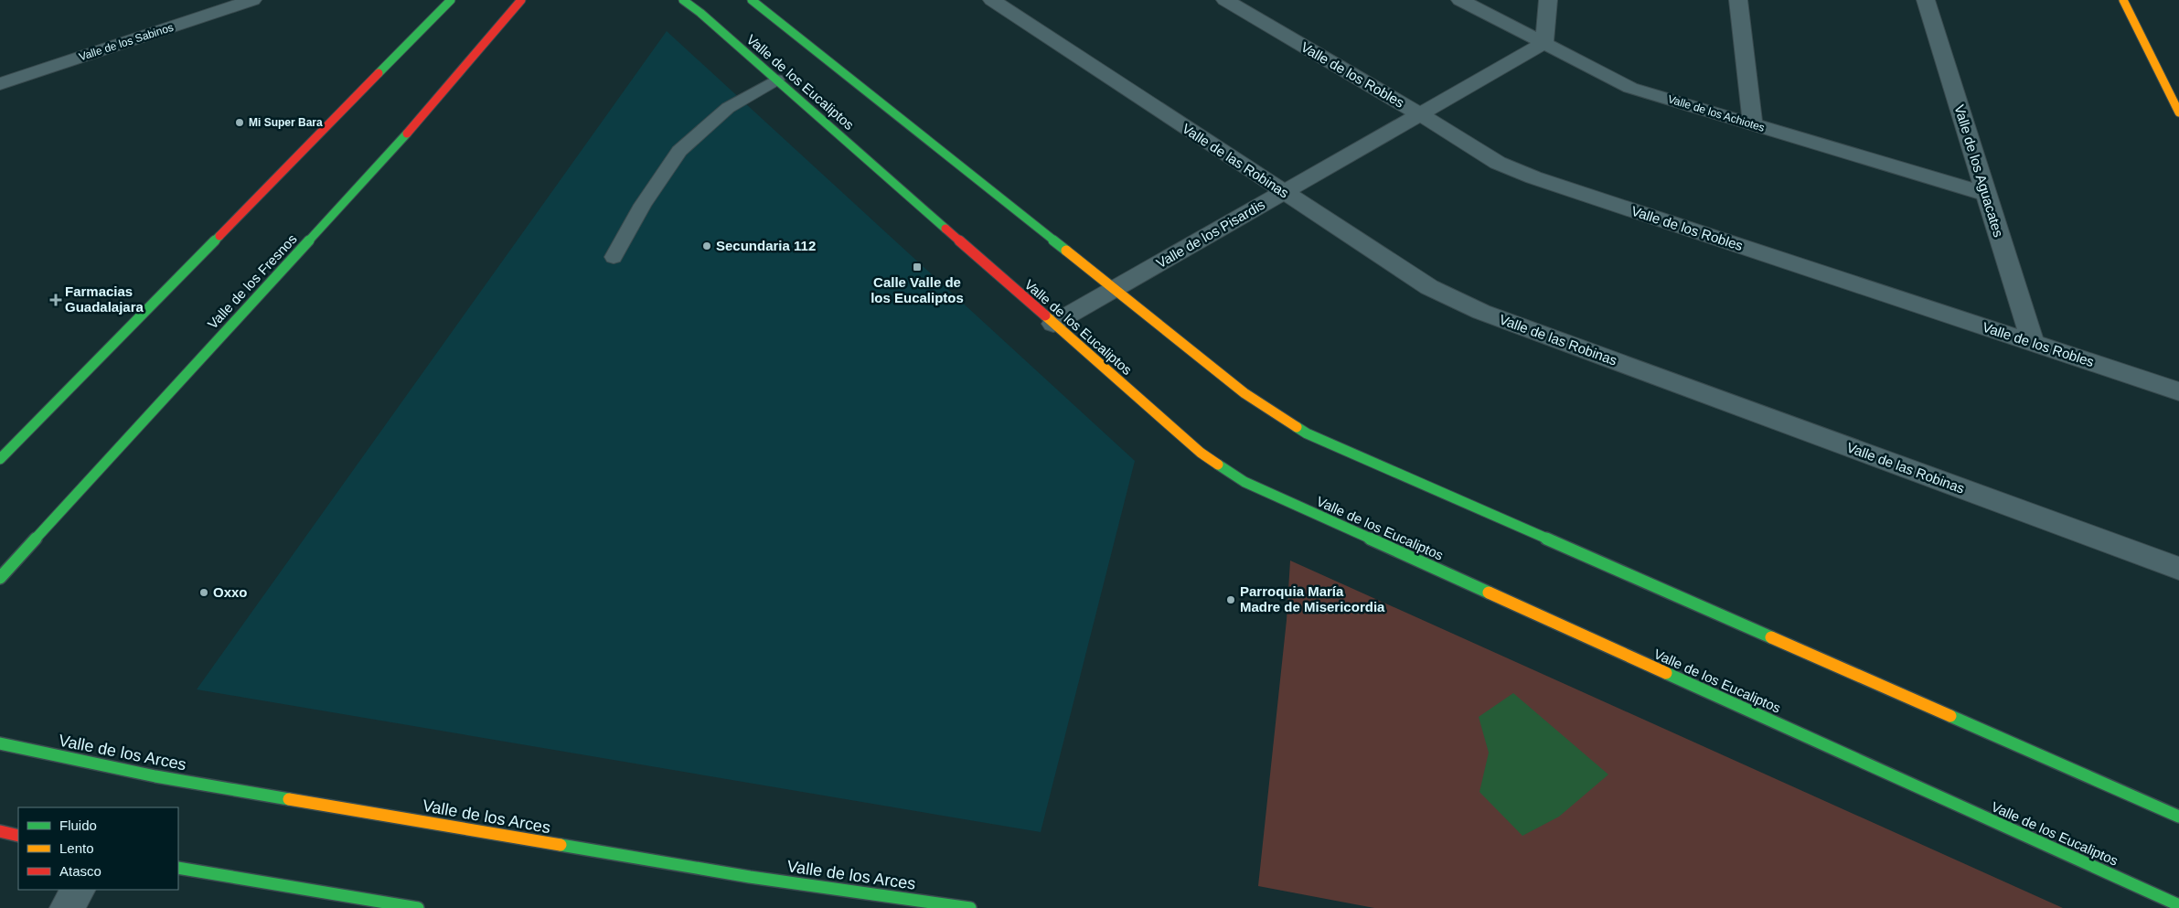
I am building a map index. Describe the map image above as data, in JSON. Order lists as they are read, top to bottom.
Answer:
{
  "streets": {
    "street": [
      "Valle de los Sabinos",
      "Valle de los Robles",
      "Valle de los Eucaliptos",
      "Valle de los Achiotes",
      "Valle de las Robinas",
      "Valle de los Aguacates",
      "Valle de los Pisardis",
      "Valle de los Fresnos",
      "Valle de los Arces"
    ]
  },
  "crossings": [
    ["Valle de los Robles", "Valle de los Aguacates"],
    ["Valle de los Robles", "Valle de los Pisardis"],
    ["Valle de los Eucaliptos", "Valle de los Pisardis"],
    ["Valle de los Achiotes", "Valle de los Aguacates"],
    ["Valle de los Achiotes", "Valle de los Pisardis"],
    ["Valle de las Robinas", "Valle de los Pisardis"]
  ],
  "places": {
    "other": [
      "Mi Super Bara",
      "Secundaria 112",
      "Oxxo",
      "Parroquia María Madre de Misericordia"
    ],
    "transit": ["Calle Valle de los Eucaliptos"],
    "health": ["Farmacias Guadalajara"]
  },
  "legend": ["Fluido", "Lento", "Atasco"]
}
